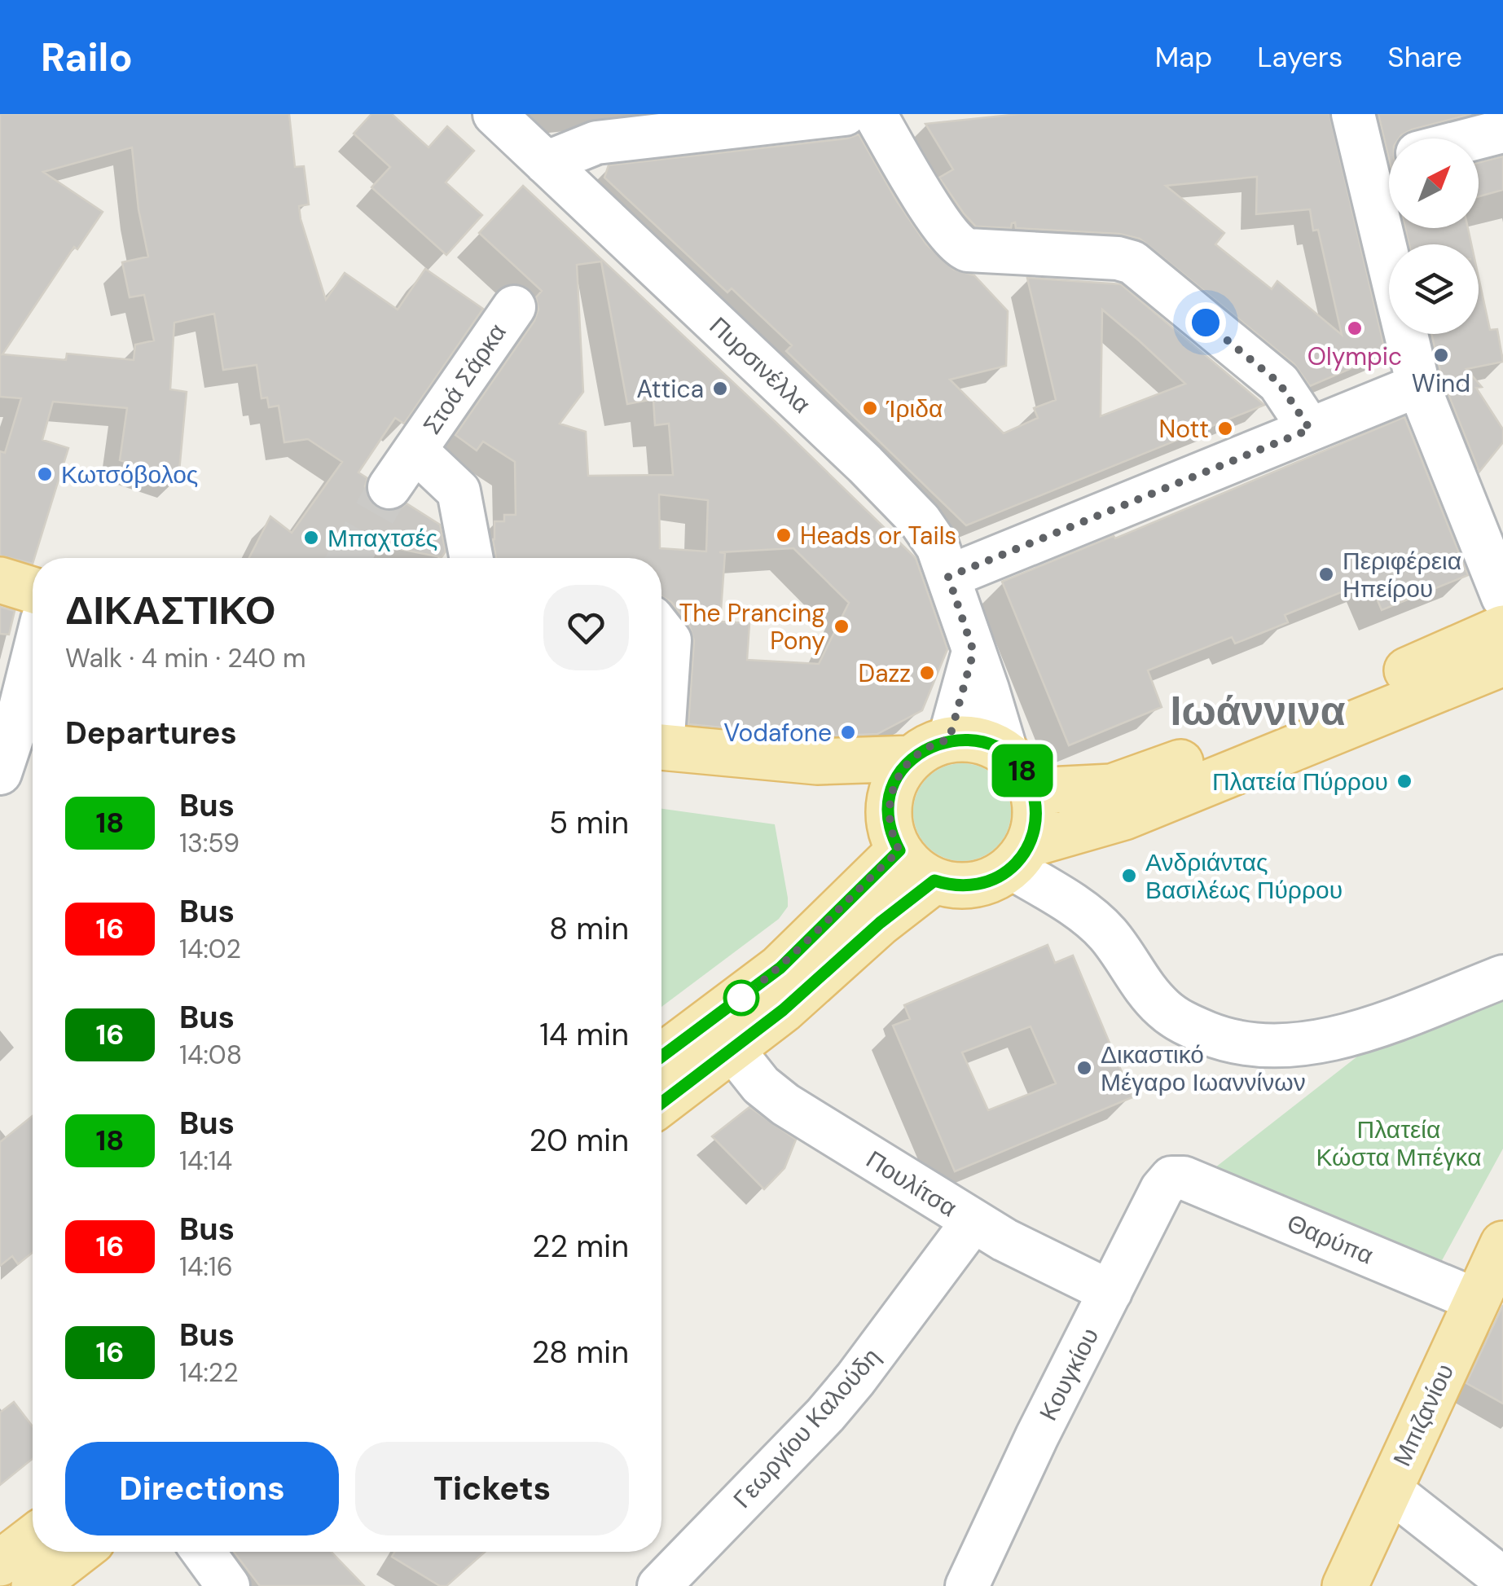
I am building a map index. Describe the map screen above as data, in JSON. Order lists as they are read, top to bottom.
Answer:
{
  "streets": {
    "main road": ["Μπιζανίου"],
    "street": [
      "Πυρσινέλλα",
      "Στοά Σάρκα",
      "Πουλίτσα",
      "Θαρύπα",
      "Κουγκίου",
      "Γεωργίου Καλούδη"
    ]
  },
  "crossings": [
    ["Πουλίτσα", "Κουγκίου"],
    ["Πουλίτσα", "Γεωργίου Καλούδη"],
    ["Θαρύπα", "Κουγκίου"],
    ["Θαρύπα", "Μπιζανίου"]
  ],
  "districts": ["Ιωάννινα"],
  "parks": ["Πλατεία Κώστα Μπέγκα"],
  "places": [
    "Olympic",
    "Wind",
    "Attica",
    "Ίριδα",
    "Nott",
    "Κωτσόβολος",
    "Heads or Tails",
    "Μπαχτσές",
    "Περιφέρεια Ηπείρου",
    "The Prancing Pony",
    "Dazz",
    "Vodafone",
    "Πλατεία Πύρρου",
    "Ανδριάντας Βασιλέως Πύρρου",
    "Δικαστικό Μέγαρο Ιωαννίνων"
  ],
  "lines": ["bus line 18"],
  "north": "top right",
  "page": {
    "header": "Railo",
    "nav": ["Map", "Layers", "Share"],
    "on_map": "18",
    "heading": [
      ["ΔΙΚΑΣΤΙΚΟ", "Walk · 4 min · 240 m"],
      "Departures"
    ],
    "list": [
      {
        "mark": "18",
        "name": "Bus",
        "note": "13:59",
        "value": "5 min"
      },
      {
        "mark": "16",
        "name": "Bus",
        "note": "14:02",
        "value": "8 min"
      },
      {
        "mark": "16",
        "name": "Bus",
        "note": "14:08",
        "value": "14 min"
      },
      {
        "mark": "18",
        "name": "Bus",
        "note": "14:14",
        "value": "20 min"
      },
      {
        "mark": "16",
        "name": "Bus",
        "note": "14:16",
        "value": "22 min"
      },
      {
        "mark": "16",
        "name": "Bus",
        "note": "14:22",
        "value": "28 min"
      }
    ],
    "buttons": ["Directions", "Tickets"]
  }
}
